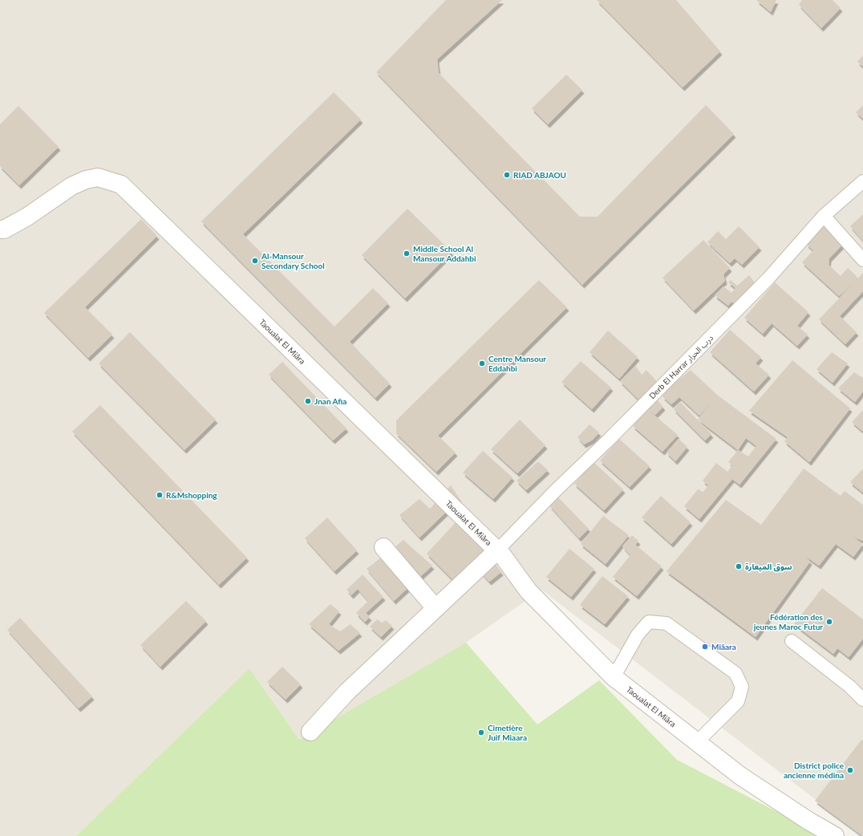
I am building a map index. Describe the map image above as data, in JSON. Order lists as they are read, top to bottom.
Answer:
{
  "streets": {
    "street": ["Taoualat El Miâra"],
    "lane": ["Derb El Harrar درب الحرار"]
  },
  "crossings": [
    ["Taoualat El Miâra", "Derb El Harrar درب الحرار"]
  ],
  "places": [
    "RIAD ABJAOU",
    "Middle School Al Mansour Addahbi",
    "Al-Mansour Secondary School",
    "Centre Mansour Eddahbi",
    "Jnan Afia",
    "R&Mshopping",
    "سوق الميعارة",
    "Fédération des jeunes Maroc Futur",
    "Miâara",
    "Cimetière Juif Miaara",
    "District police ancienne médina"
  ]
}
